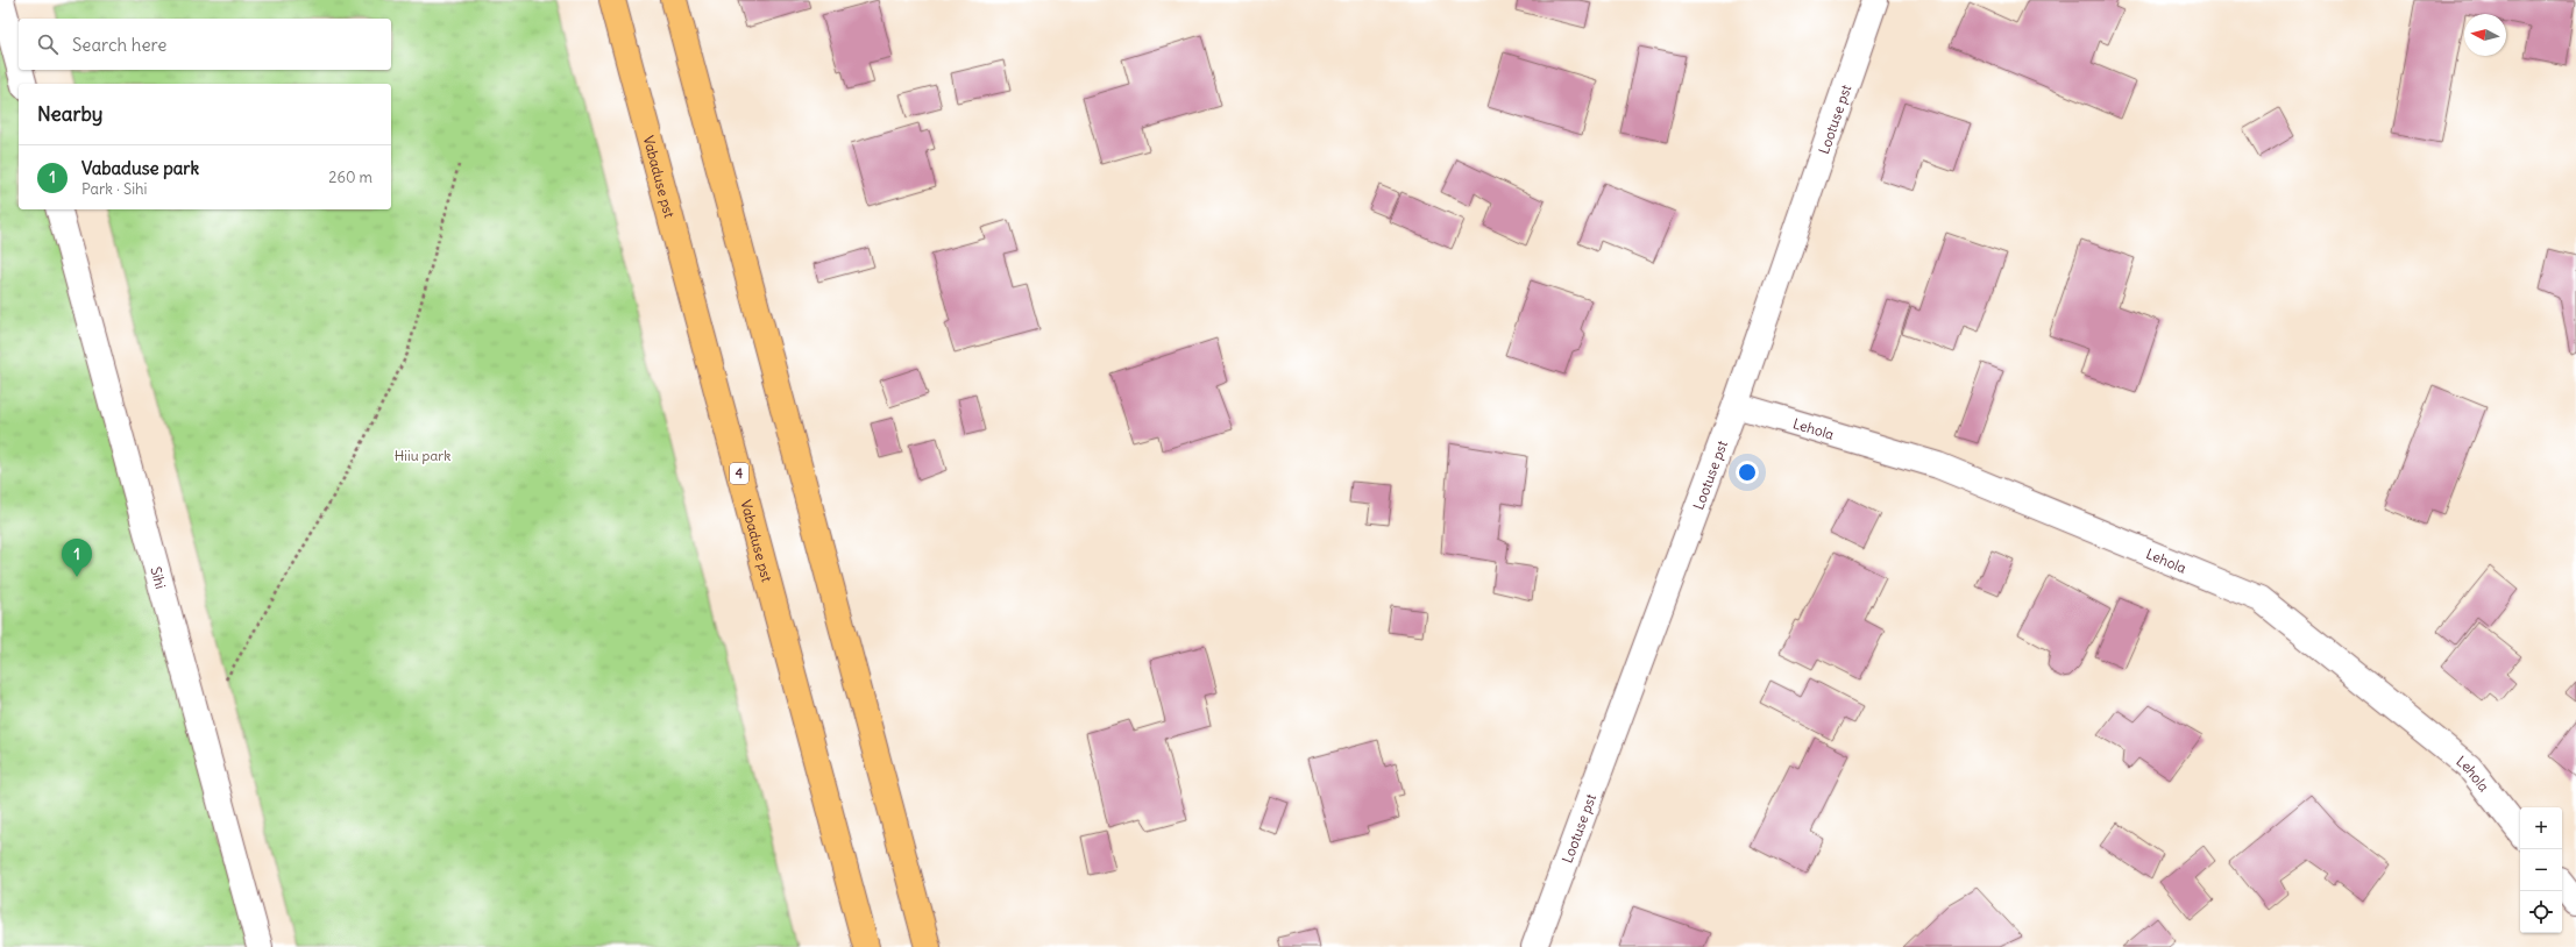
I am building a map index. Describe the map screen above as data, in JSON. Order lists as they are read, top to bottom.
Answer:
{
  "streets": {
    "highway": ["Vabaduse pst", "4"],
    "street": ["Lootuse pst", "Lehola", "Sihi"]
  },
  "crossings": [
    ["Lootuse pst", "Lehola"]
  ],
  "parks": ["Hiiu park"],
  "north": "left",
  "page": {
    "search": "Search here",
    "heading": "Nearby",
    "list": [
      {
        "mark": "1",
        "name": "Vabaduse park",
        "note": "Park · Sihi",
        "value": "260 m"
      }
    ],
    "pins": "1",
    "map_buttons": ["+", "−"]
  }
}
